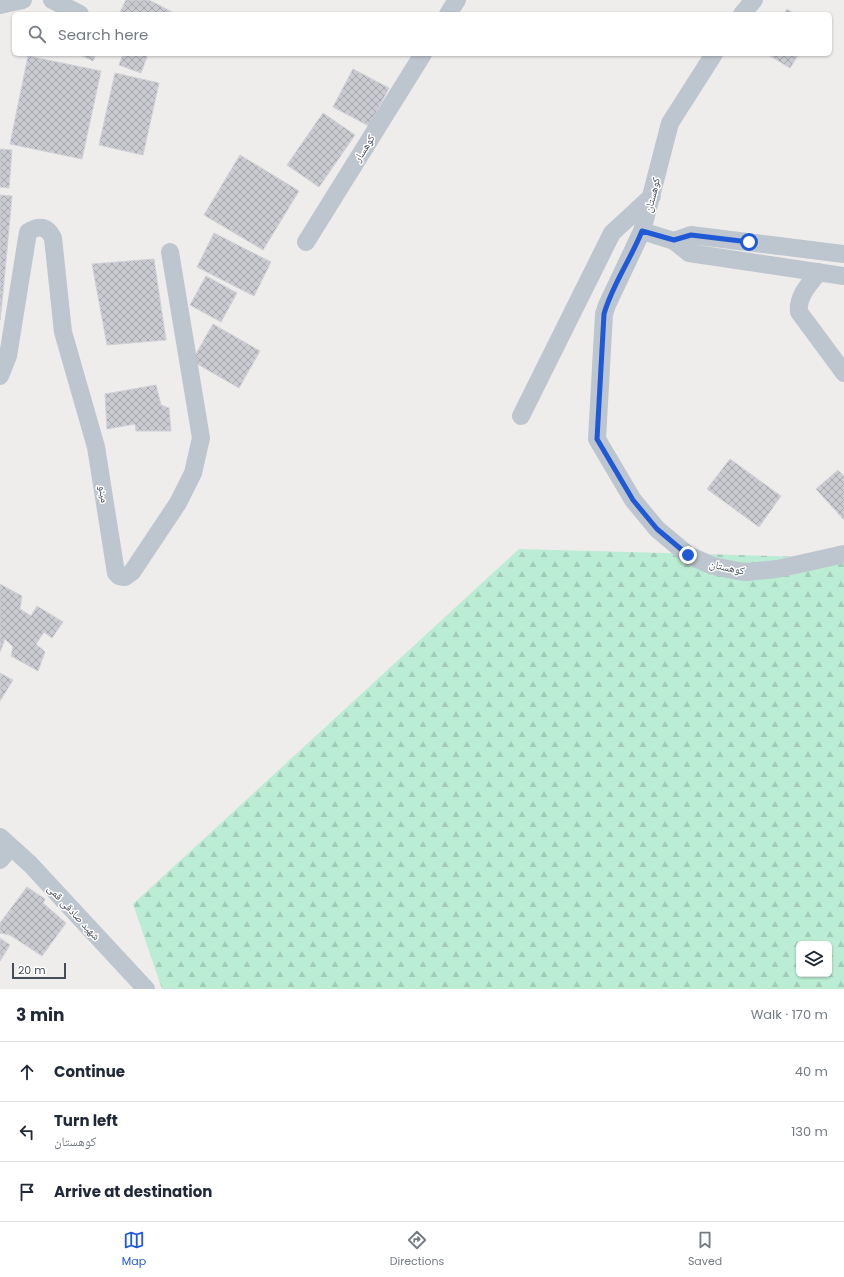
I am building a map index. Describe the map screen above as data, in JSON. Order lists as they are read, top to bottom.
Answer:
{
  "streets": {
    "street": [
      "کوهسار",
      "کوهستان",
      "مینو",
      "شهید صادقی قمی"
    ]
  },
  "scale_bar": "20 m",
  "page": {
    "search": "Search here",
    "scale": "20 m",
    "heading": ["3 min", "Walk · 170 m"],
    "list": [
      ["Continue", "40 m"],
      ["Turn left", "کوهستان", "130 m"],
      "Arrive at destination"
    ],
    "nav": ["Map", "Directions", "Saved"]
  }
}
